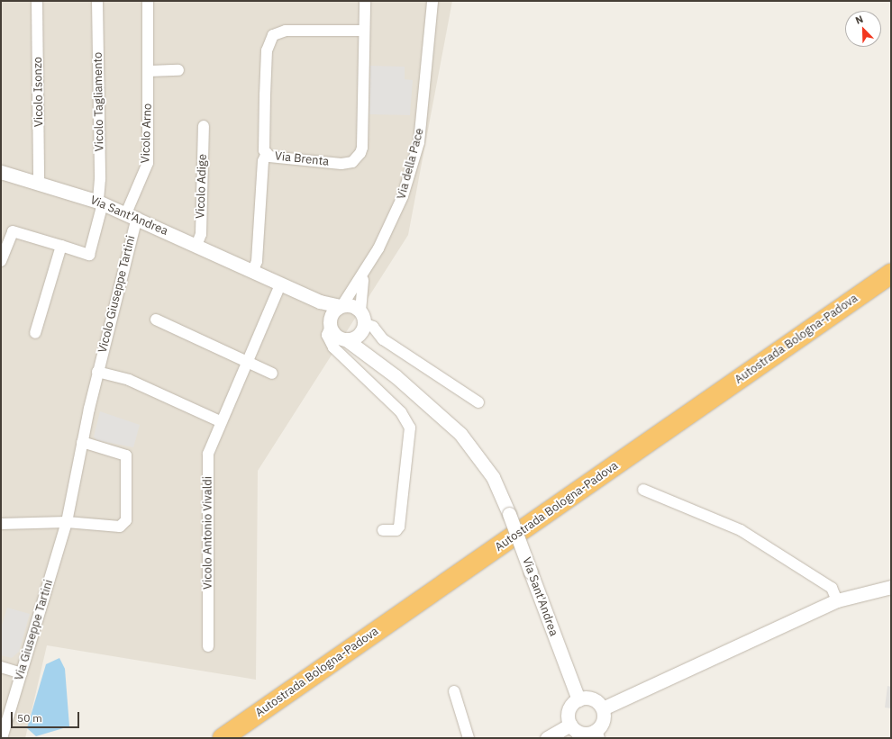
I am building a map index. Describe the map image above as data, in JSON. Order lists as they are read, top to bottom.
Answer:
{
  "streets": {
    "highway": ["Autostrada Bologna-Padova"],
    "street": [
      "Vicolo Isonzo",
      "Vicolo Tagliamento",
      "Vicolo Arno",
      "Via Brenta",
      "Via della Pace",
      "Vicolo Adige",
      "Via Sant'Andrea",
      "Vicolo Giuseppe Tartini",
      "Vicolo Antonio Vivaldi",
      "Via Giuseppe Tartini"
    ]
  },
  "crossings": [
    ["Vicolo Isonzo", "Via Sant'Andrea"],
    ["Vicolo Tagliamento", "Via Sant'Andrea"],
    ["Vicolo Arno", "Via Sant'Andrea"],
    ["Vicolo Arno", "Vicolo Giuseppe Tartini"],
    ["Via della Pace", "Via Sant'Andrea"],
    ["Vicolo Adige", "Via Sant'Andrea"],
    ["Via Sant'Andrea", "Vicolo Giuseppe Tartini"],
    ["Via Sant'Andrea", "Vicolo Antonio Vivaldi"],
    ["Vicolo Giuseppe Tartini", "Via Giuseppe Tartini"]
  ],
  "scale_bar": "50 m",
  "north": "top left"
}
